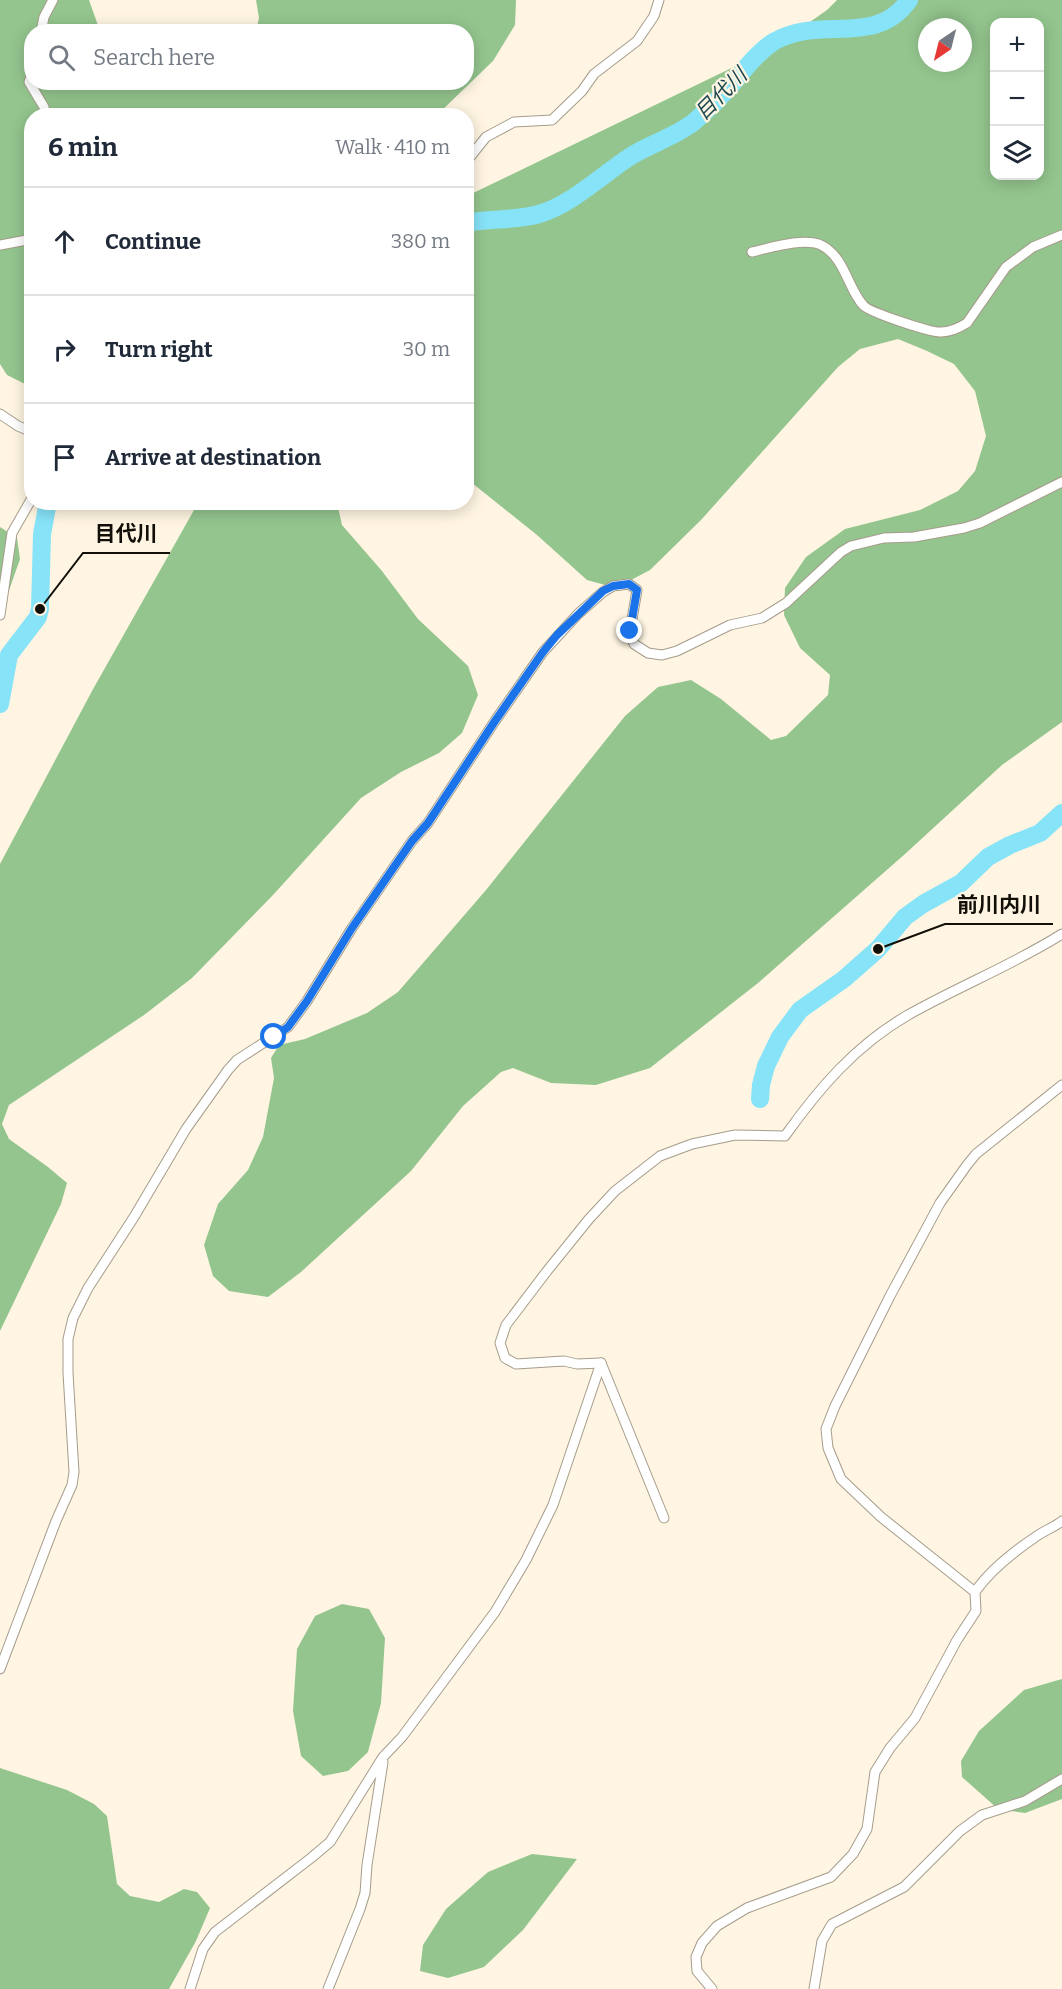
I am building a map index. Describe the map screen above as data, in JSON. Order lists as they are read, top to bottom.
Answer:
{
  "water": ["目代川"],
  "places": ["目代川", "前川内川"],
  "north": "bottom left",
  "page": {
    "map_buttons": ["+", "−"],
    "search": "Search here",
    "heading": ["6 min", "Walk · 410 m"],
    "list": [
      ["Continue", "380 m"],
      ["Turn right", "30 m"],
      "Arrive at destination"
    ]
  }
}
